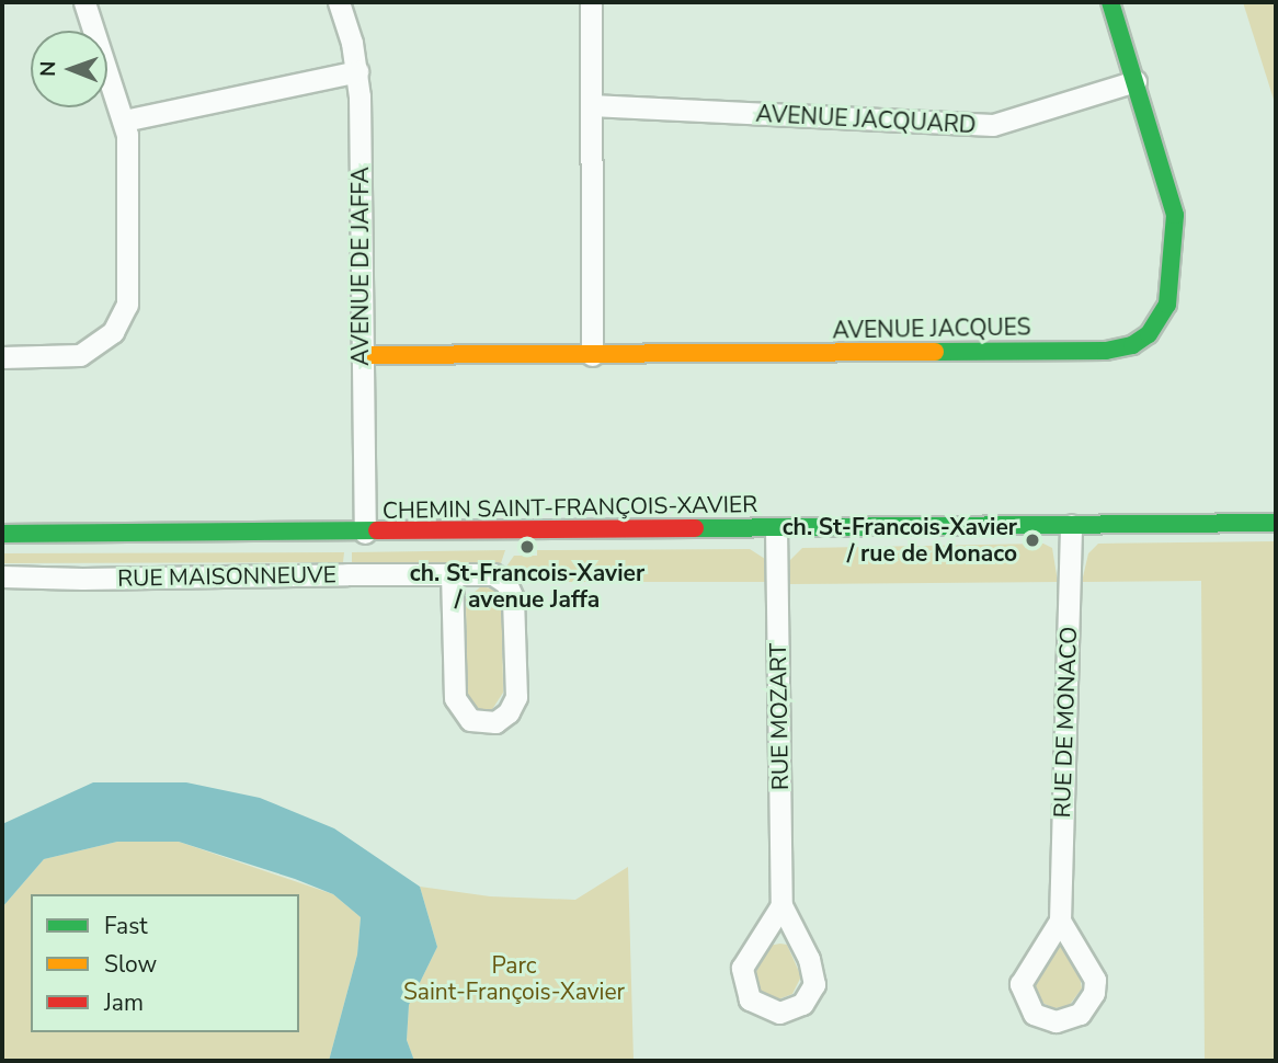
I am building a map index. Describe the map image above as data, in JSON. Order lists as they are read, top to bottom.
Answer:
{
  "streets": {
    "street": [
      "AVENUE JACQUARD",
      "AVENUE DE JAFFA",
      "AVENUE JACQUES",
      "CHEMIN SAINT-FRANÇOIS-XAVIER",
      "RUE MAISONNEUVE",
      "RUE MOZART",
      "RUE DE MONACO"
    ]
  },
  "crossings": [
    ["AVENUE JACQUARD", "AVENUE JACQUES"],
    ["AVENUE DE JAFFA", "AVENUE JACQUES"],
    ["AVENUE DE JAFFA", "CHEMIN SAINT-FRANÇOIS-XAVIER"],
    ["CHEMIN SAINT-FRANÇOIS-XAVIER", "RUE MOZART"],
    ["CHEMIN SAINT-FRANÇOIS-XAVIER", "RUE DE MONACO"]
  ],
  "parks": ["Parc Saint-François-Xavier"],
  "places": ["ch. St-Francois-Xavier / rue de Monaco", "ch. St-Francois-Xavier / avenue Jaffa"],
  "legend": ["Fast", "Slow", "Jam"],
  "north": "left"
}
